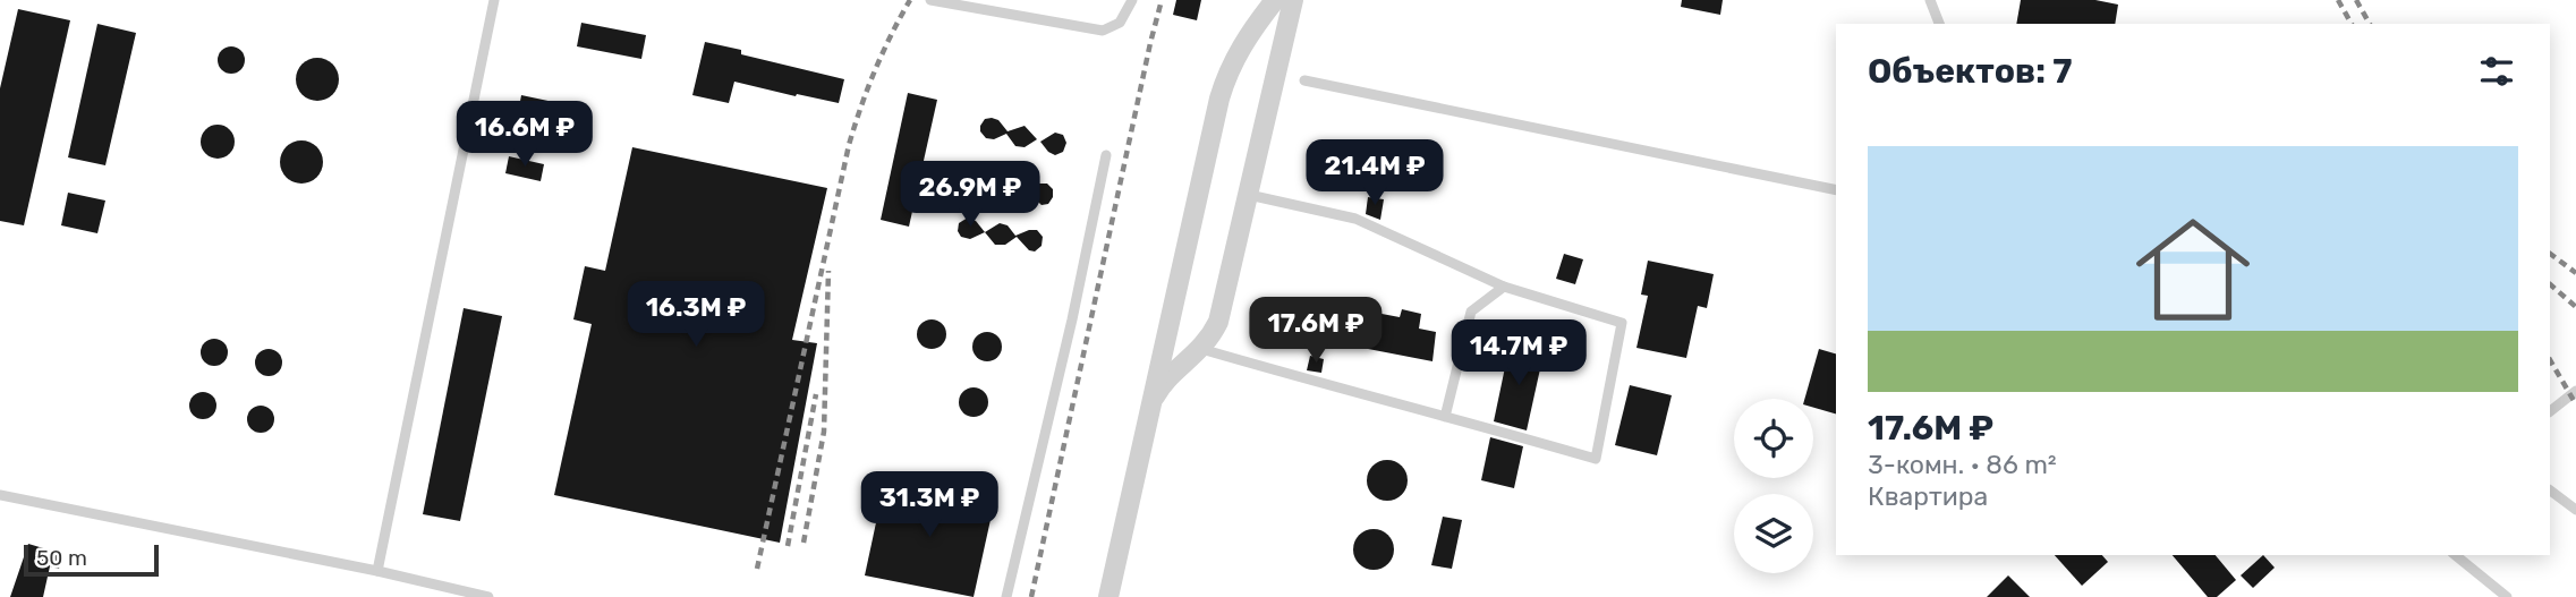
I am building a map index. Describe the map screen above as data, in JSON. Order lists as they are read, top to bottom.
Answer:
{
  "scale_bar": "50 m",
  "page": {
    "heading": "Объектов: 7",
    "price": [
      "16.6M ₽",
      "21.4M ₽",
      "26.9M ₽",
      "16.3M ₽",
      "17.6M ₽",
      "14.7M ₽",
      "31.3M ₽"
    ],
    "list": [
      {
        "name": "17.6M ₽",
        "note": "3-комн. · 86 m² · Квартира"
      }
    ],
    "scale": "50 m"
  }
}
